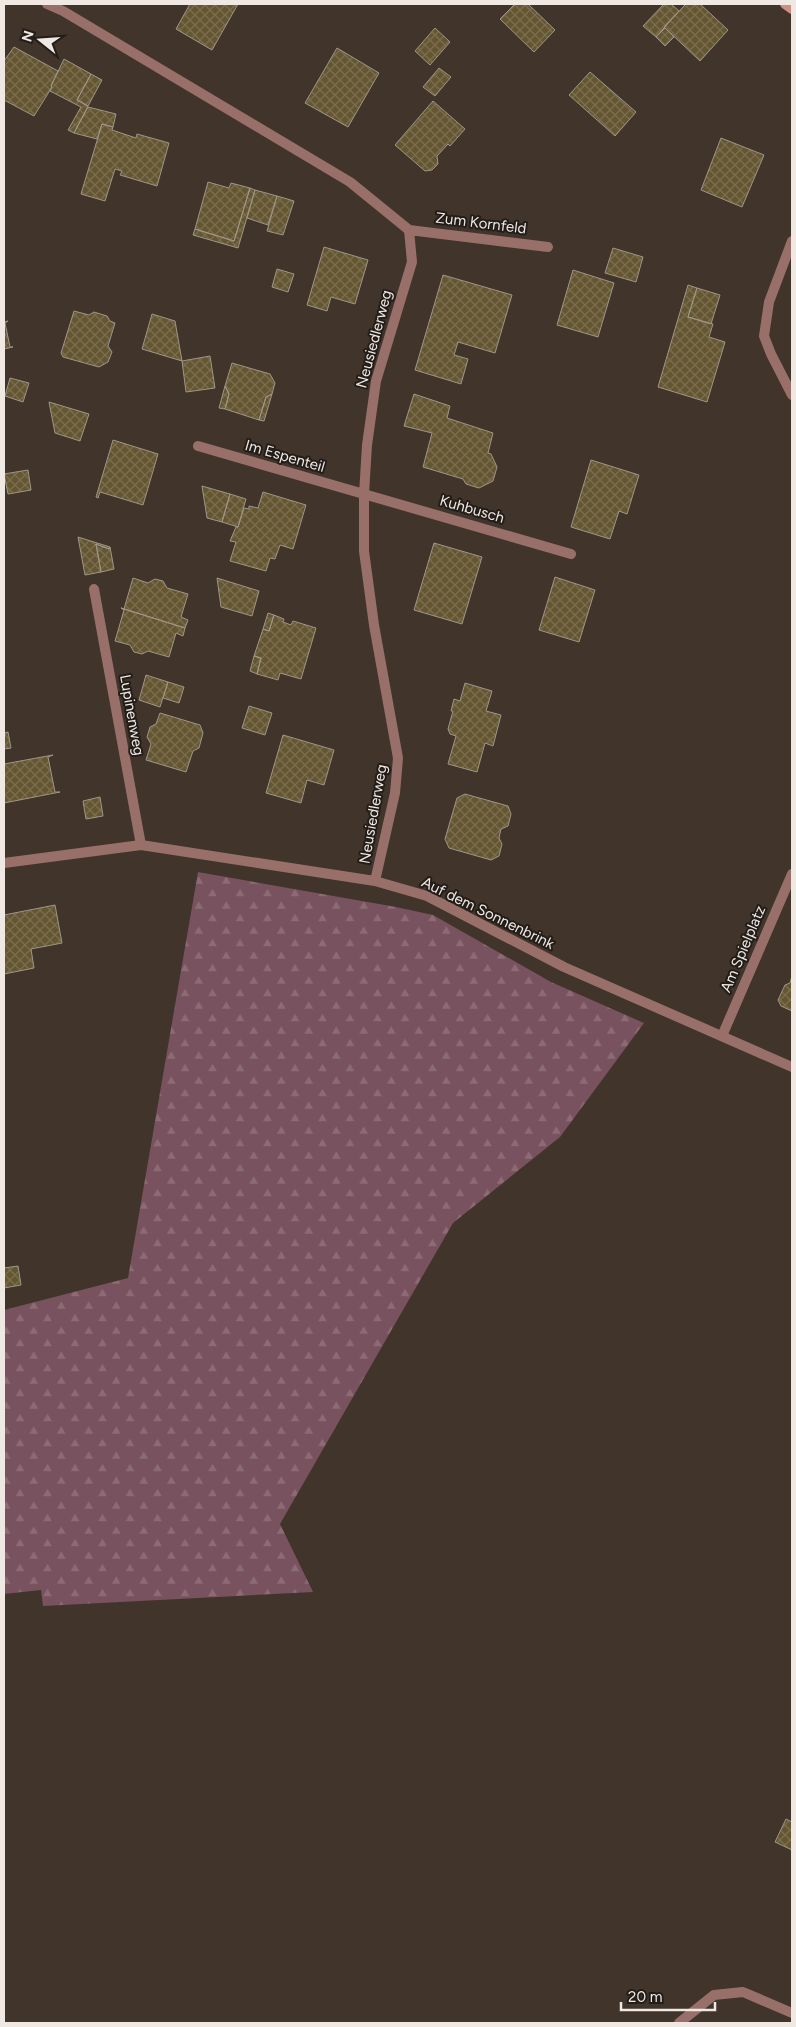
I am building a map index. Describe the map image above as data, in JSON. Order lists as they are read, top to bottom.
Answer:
{
  "streets": {
    "street": [
      "Zum Kornfeld",
      "Neusiedlerweg",
      "Im Espenteil",
      "Kuhbusch",
      "Lupinenweg",
      "Auf dem Sonnenbrink",
      "Am Spielplatz"
    ]
  },
  "crossings": [
    ["Zum Kornfeld", "Neusiedlerweg"],
    ["Neusiedlerweg", "Im Espenteil"],
    ["Neusiedlerweg", "Kuhbusch"],
    ["Neusiedlerweg", "Auf dem Sonnenbrink"],
    ["Im Espenteil", "Kuhbusch"],
    ["Lupinenweg", "Auf dem Sonnenbrink"],
    ["Auf dem Sonnenbrink", "Am Spielplatz"]
  ],
  "scale_bar": "20 m",
  "north": "left"
}
